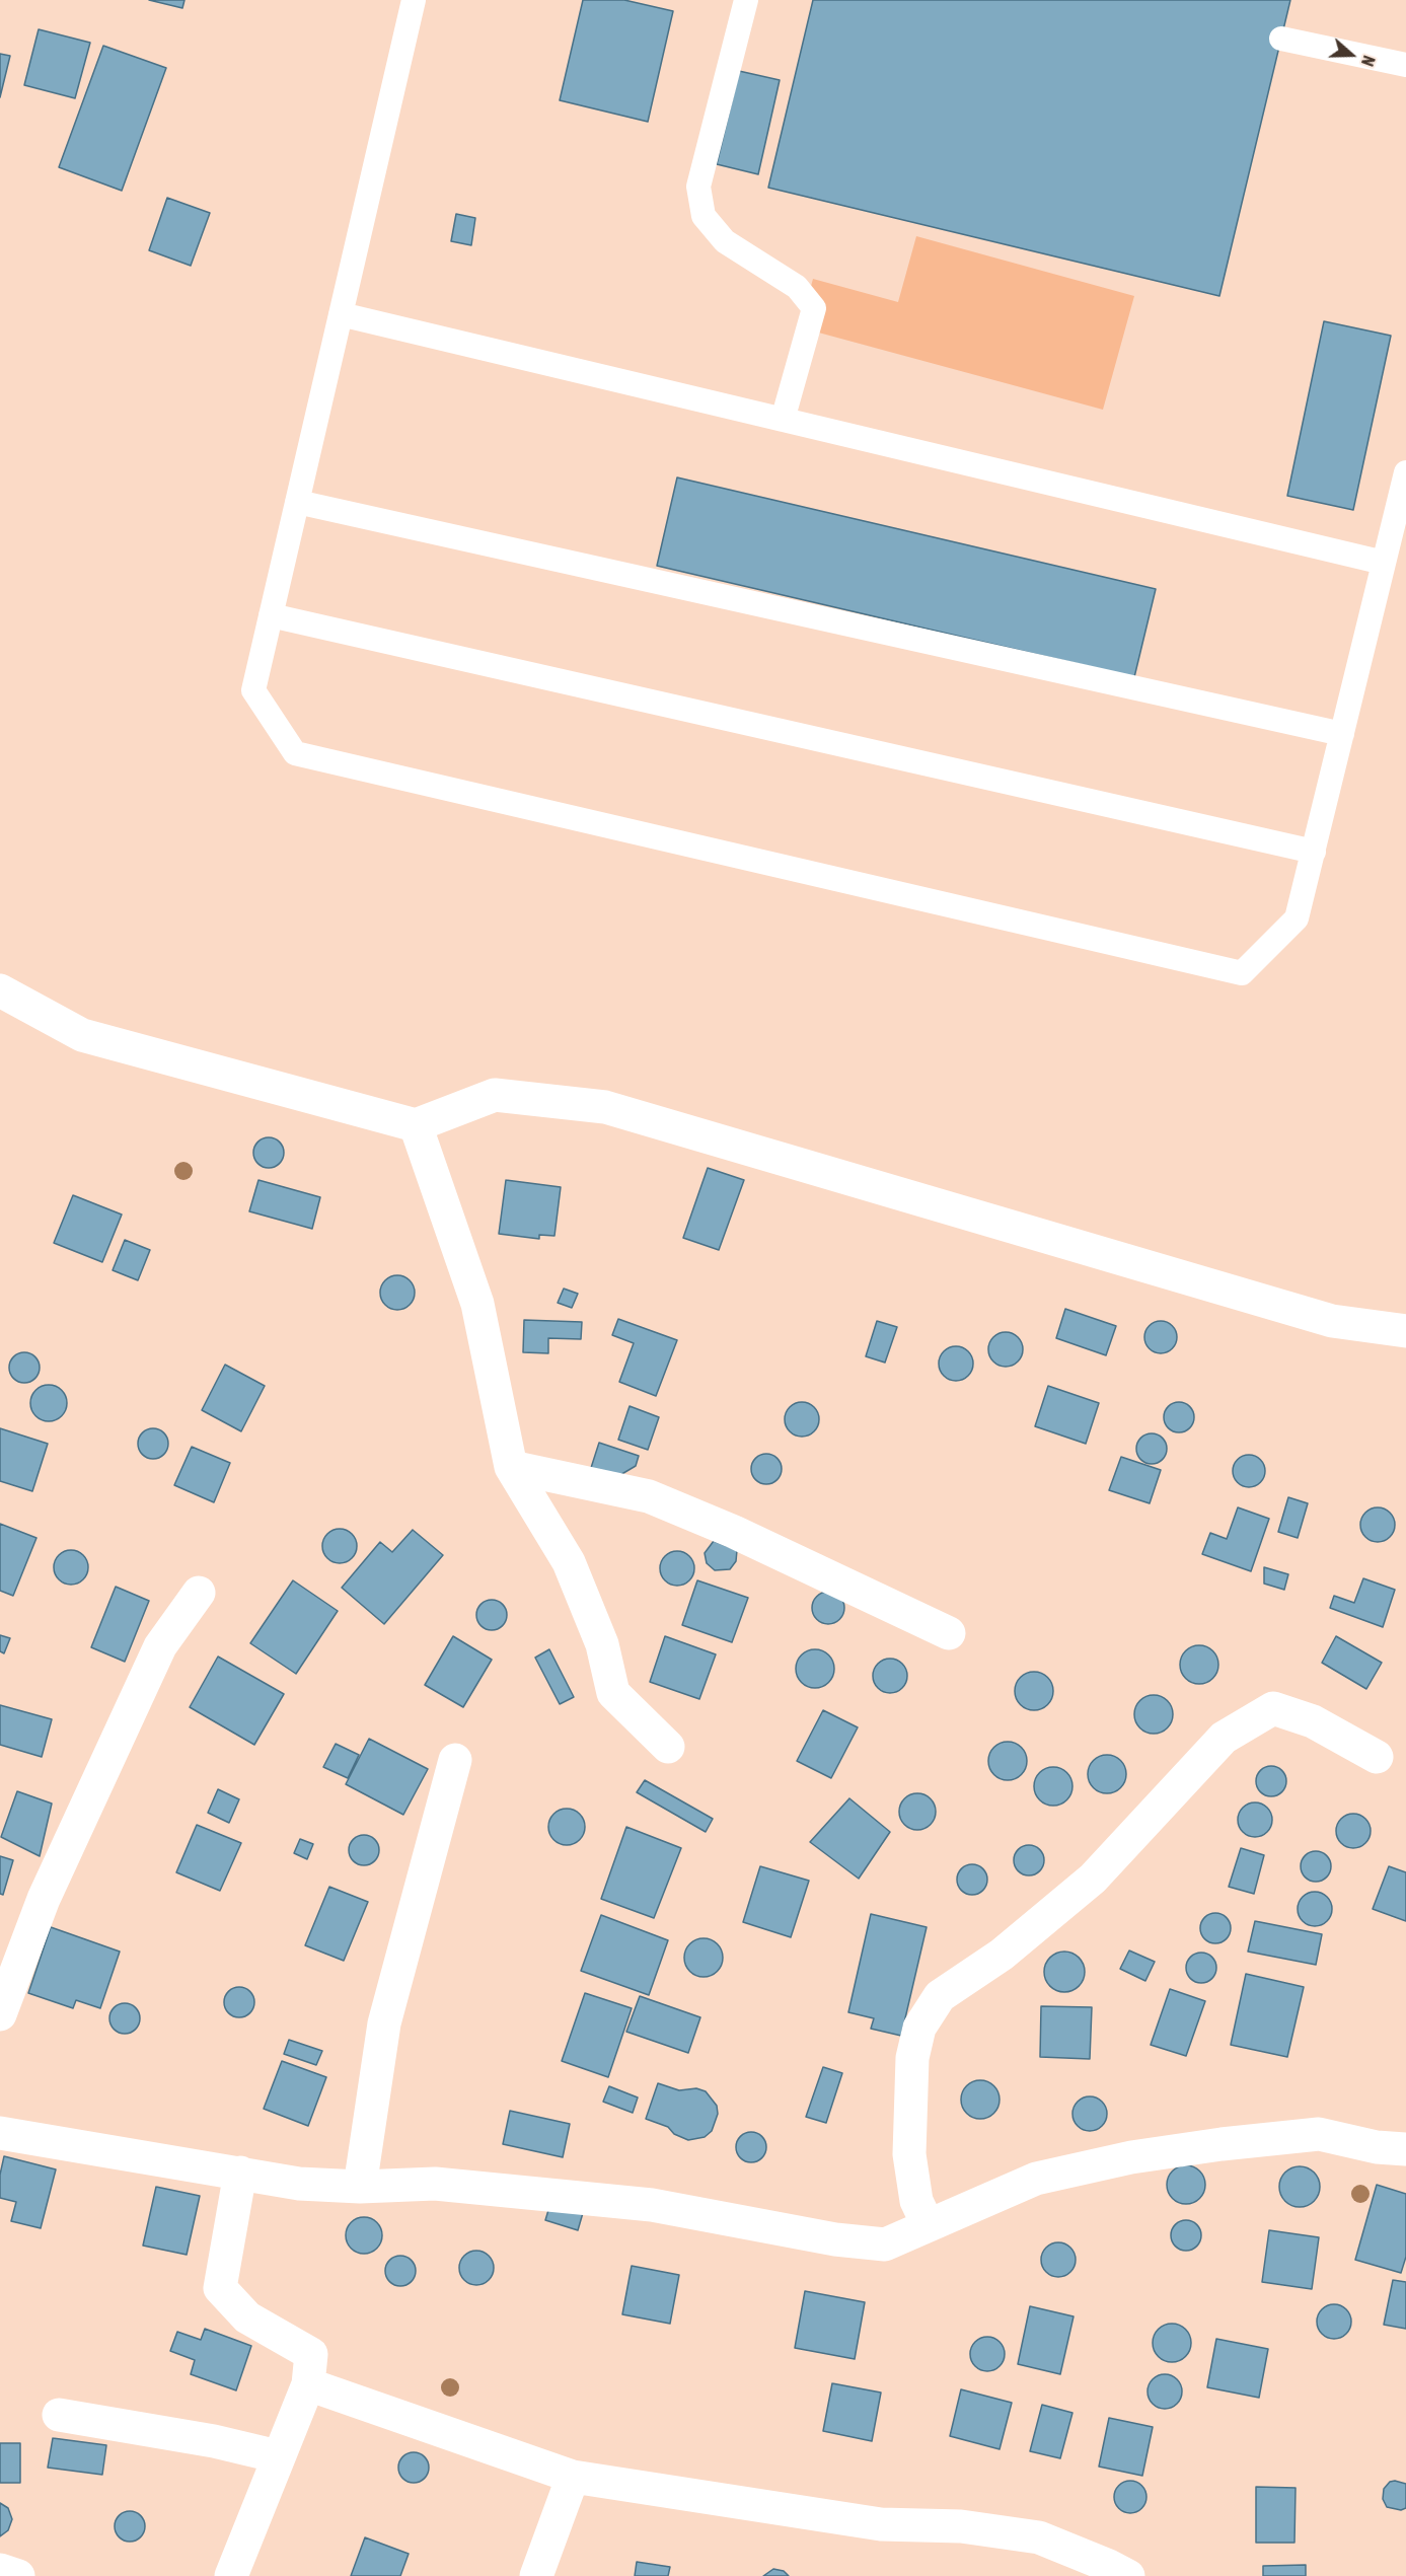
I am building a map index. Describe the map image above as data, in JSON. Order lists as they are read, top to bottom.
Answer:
{
  "north": "right"
}
